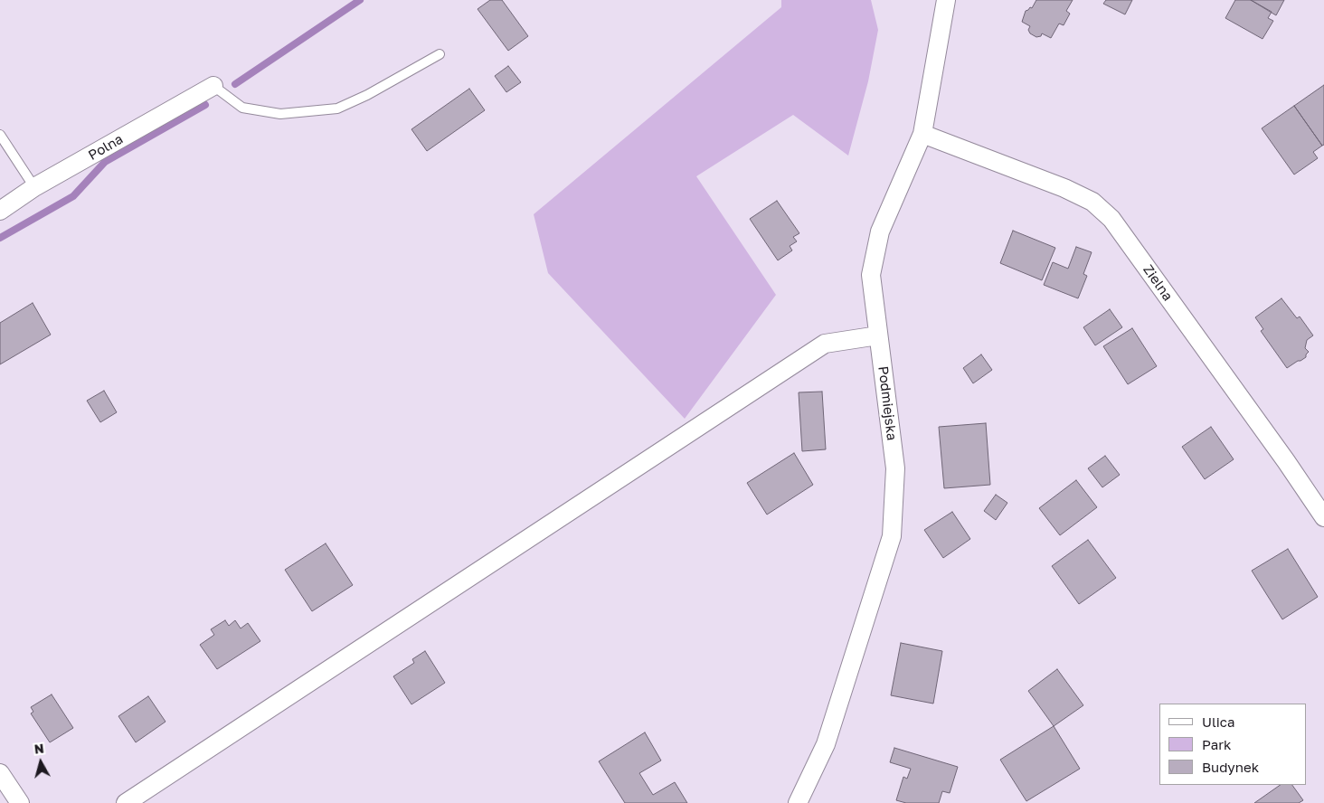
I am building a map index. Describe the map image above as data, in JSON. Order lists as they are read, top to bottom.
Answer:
{
  "streets": {
    "street": ["Polna", "Zielna", "Podmiejska"]
  },
  "crossings": [
    ["Zielna", "Podmiejska"]
  ],
  "legend": ["Ulica", "Park", "Budynek"],
  "north": "top"
}
